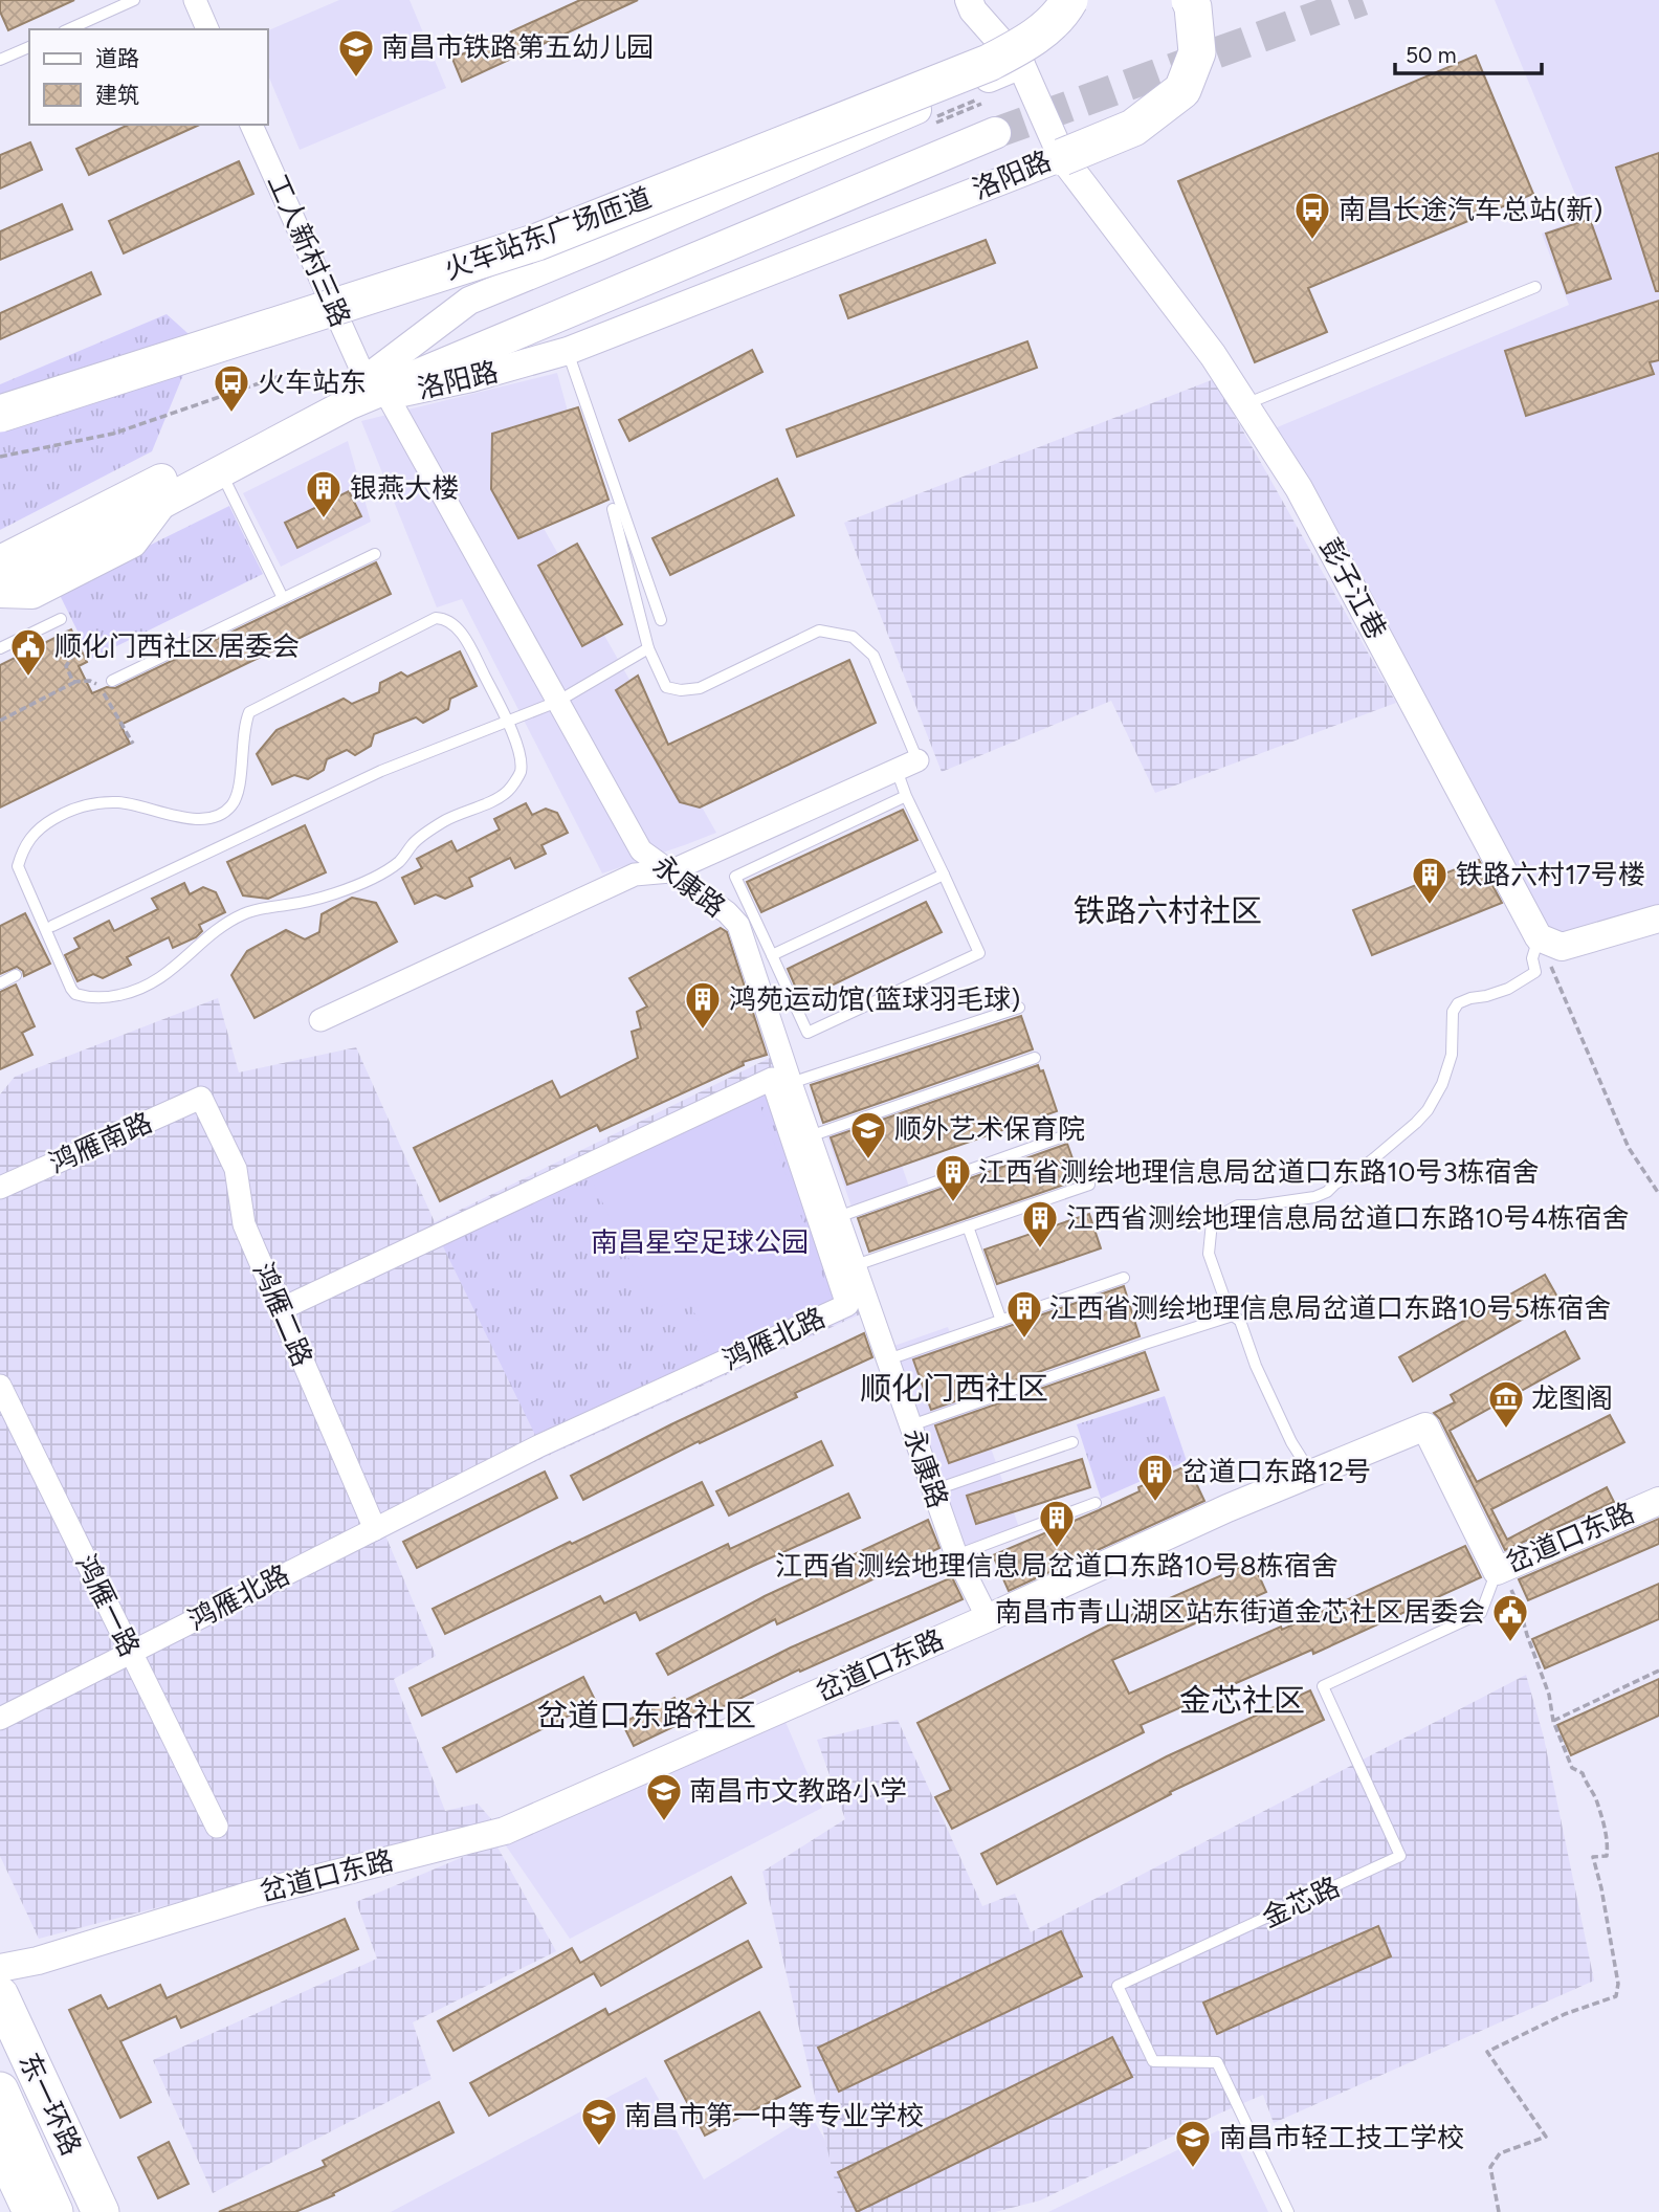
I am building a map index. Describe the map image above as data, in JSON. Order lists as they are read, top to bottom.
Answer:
{
  "streets": {
    "highway": ["火车站东广场匝道", "东一环路"],
    "main road": ["洛阳路"],
    "street": [
      "工人新村三路",
      "彭子江巷",
      "永康路",
      "鸿雁南路",
      "鸿雁二路",
      "鸿雁北路",
      "岔道口东路",
      "鸿雁一路"
    ],
    "lane": ["金芯路"]
  },
  "crossings": [
    ["洛阳路", "工人新村三路"],
    ["洛阳路", "彭子江巷"],
    ["洛阳路", "永康路"],
    ["工人新村三路", "永康路"],
    ["永康路", "岔道口东路"],
    ["鸿雁南路", "鸿雁二路"],
    ["鸿雁二路", "鸿雁北路"],
    ["鸿雁北路", "鸿雁一路"],
    ["岔道口东路", "金芯路"]
  ],
  "districts": [
    "铁路六村社区",
    "顺化门西社区",
    "金芯社区",
    "岔道口东路社区"
  ],
  "parks": ["南昌星空足球公园"],
  "places": {
    "school or university": [
      "南昌市铁路第五幼儿园",
      "顺外艺术保育院",
      "南昌市文教路小学",
      "南昌市第一中等专业学校",
      "南昌市轻工技工学校"
    ],
    "bus stop": ["南昌长途汽车总站(新)", "火车站东"],
    "building": [
      "银燕大楼",
      "铁路六村17号楼",
      "鸿苑运动馆(篮球羽毛球)",
      "江西省测绘地理信息局岔道口东路10号3栋宿舍",
      "江西省测绘地理信息局岔道口东路10号4栋宿舍",
      "江西省测绘地理信息局岔道口东路10号5栋宿舍",
      "岔道口东路12号",
      "江西省测绘地理信息局岔道口东路10号8栋宿舍"
    ],
    "public building": ["顺化门西社区居委会", "南昌市青山湖区站东街道金芯社区居委会"],
    "museum": ["龙图阁"]
  },
  "legend": ["道路", "建筑"],
  "scale_bar": "50 m"
}
